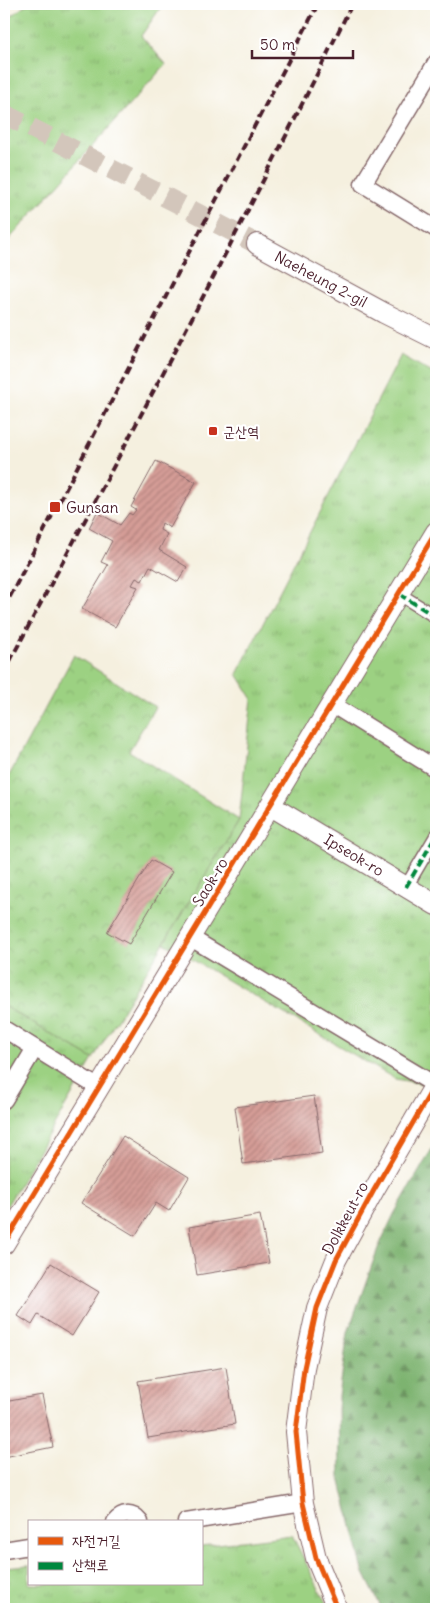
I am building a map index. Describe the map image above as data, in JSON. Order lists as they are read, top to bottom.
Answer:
{
  "streets": {
    "street": [
      "Naeheung 2-gil",
      "Ipseok-ro",
      "Saok-ro",
      "Dolkkeut-ro"
    ]
  },
  "crossings": [
    ["Ipseok-ro", "Saok-ro"]
  ],
  "places": {
    "transit": ["군산역", "Gunsan"]
  },
  "legend": ["자전거길", "산책로"],
  "scale_bar": "50 m"
}
